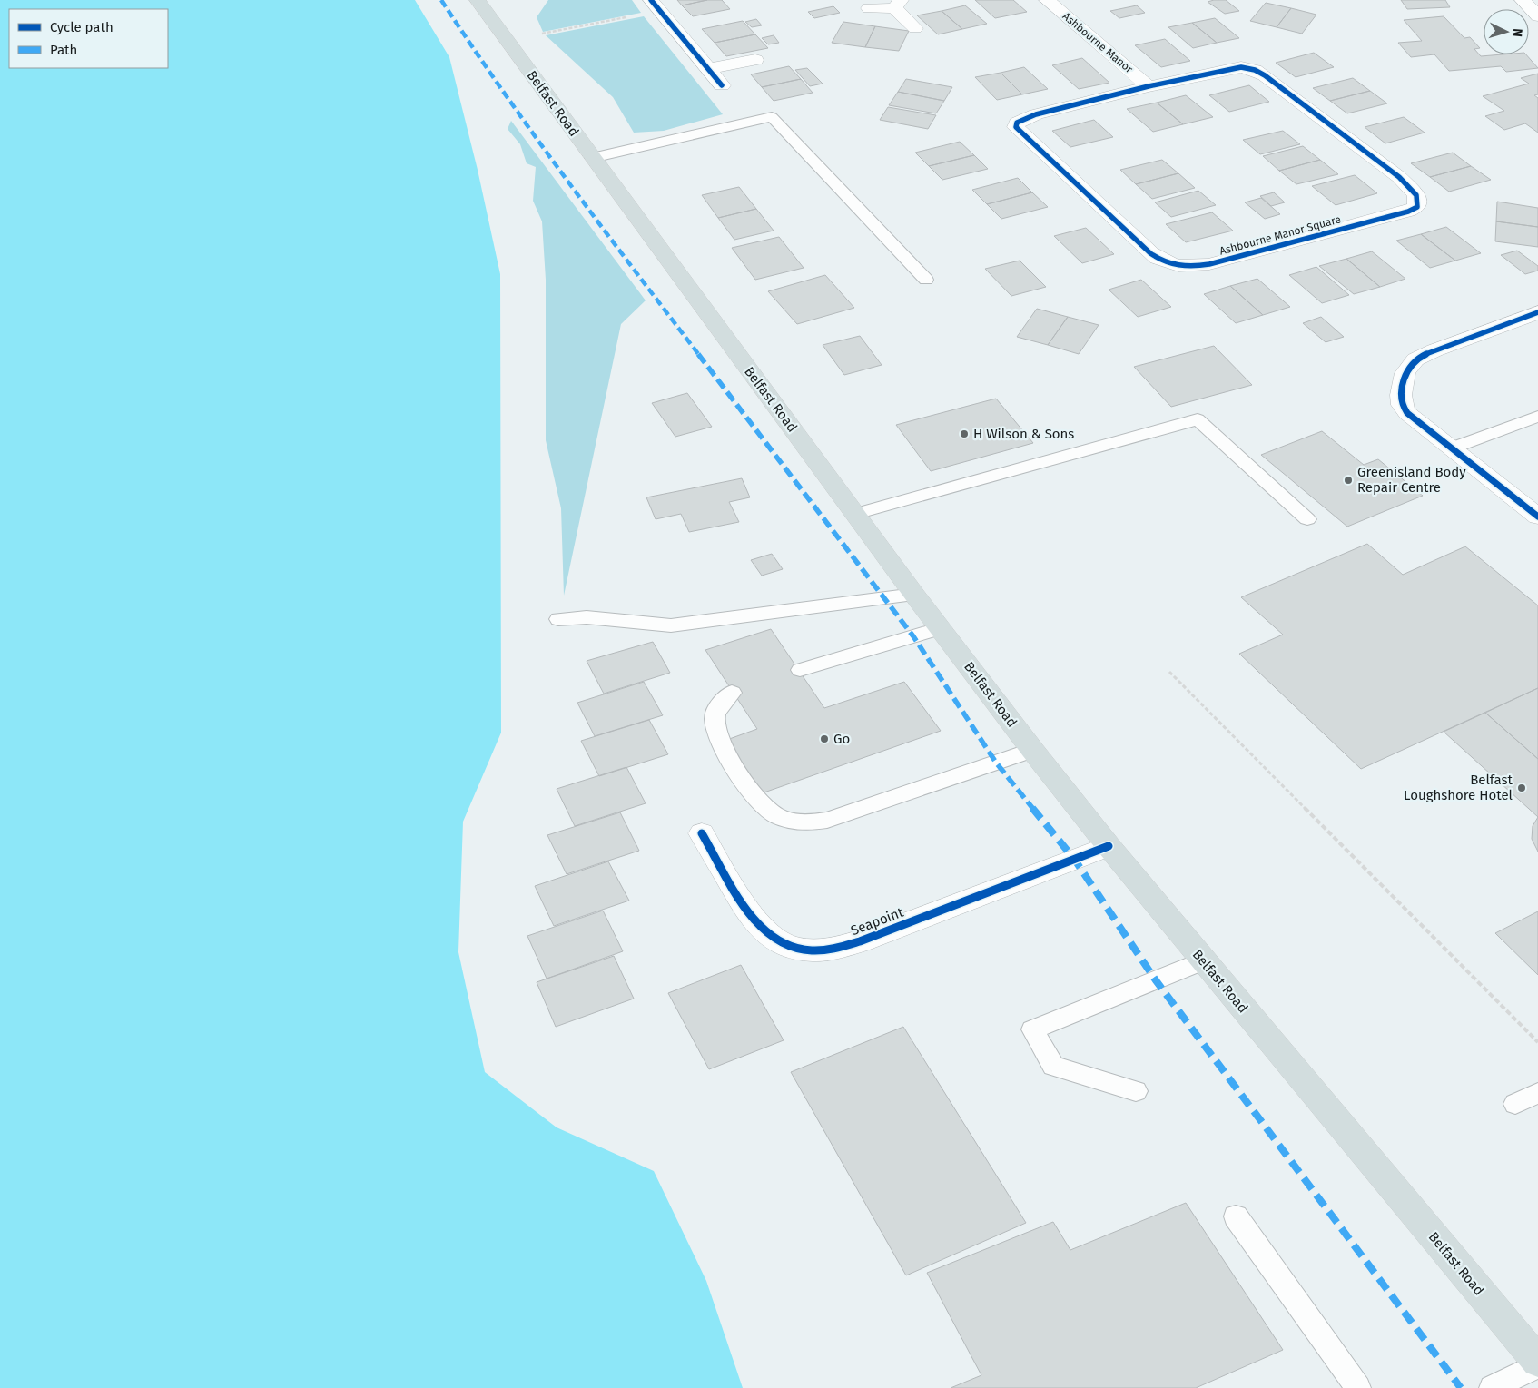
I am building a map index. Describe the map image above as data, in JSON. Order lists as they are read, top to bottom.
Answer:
{
  "streets": {
    "highway": ["Belfast Road"],
    "street": ["Ashbourne Manor", "Ashbourne Manor Square", "Seapoint"]
  },
  "crossings": [
    ["Ashbourne Manor", "Ashbourne Manor Square"],
    ["Belfast Road", "Seapoint"]
  ],
  "places": [
    "H Wilson & Sons",
    "Greenisland Body Repair Centre",
    "Go",
    "Belfast Loughshore Hotel"
  ],
  "legend": ["Cycle path", "Path"],
  "north": "right"
}
